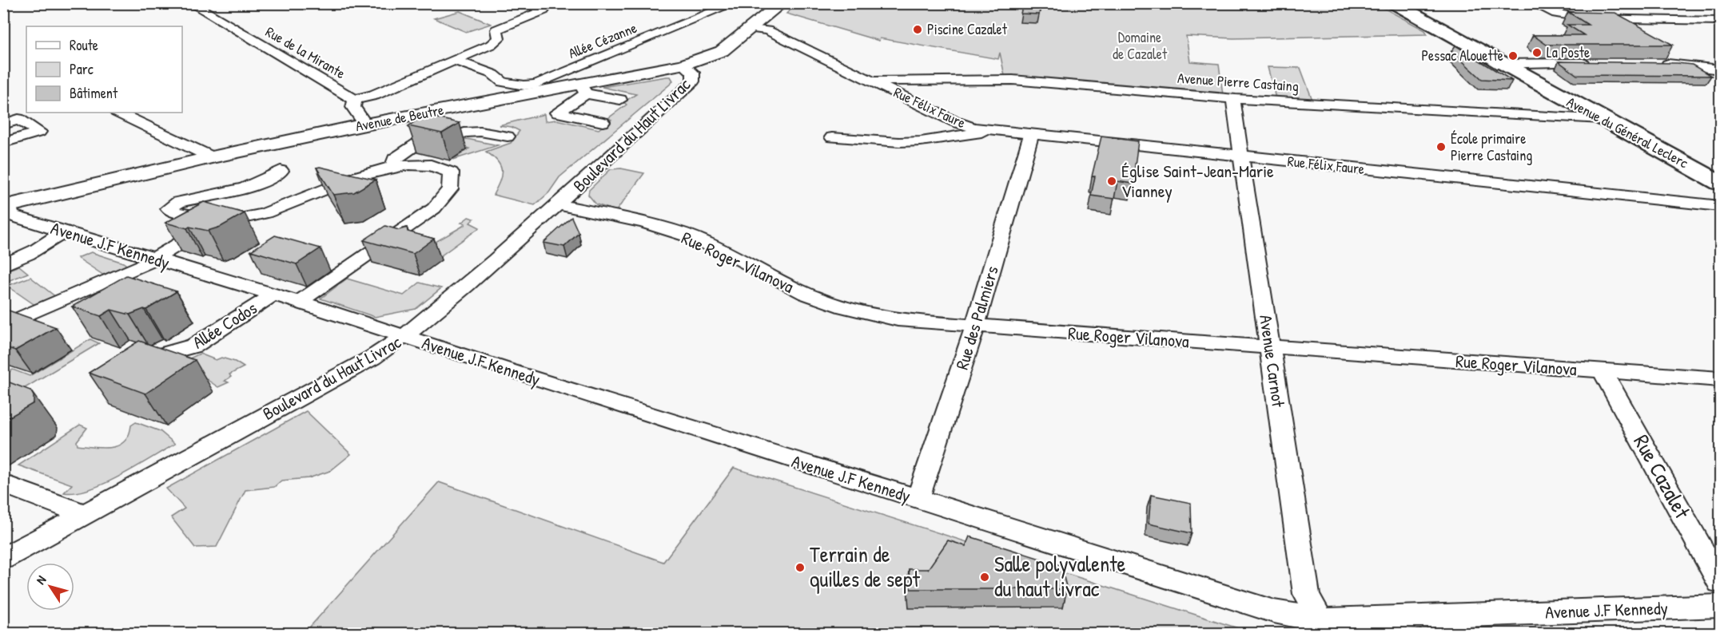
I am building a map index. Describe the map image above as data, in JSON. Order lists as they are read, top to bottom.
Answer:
{
  "streets": {
    "main road": ["Avenue du Général Leclerc"],
    "street": [
      "Allée Cézanne",
      "Rue de la Mirante",
      "Avenue Pierre Castaing",
      "Rue Félix Faure",
      "Avenue de Beutre",
      "Boulevard du Haut Livrac",
      "Avenue J.F Kennedy",
      "Rue Roger Vilanova",
      "Rue des Palmiers",
      "Allée Codos",
      "Avenue Carnot",
      "Rue Cazalet"
    ]
  },
  "crossings": [
    ["Allée Cézanne", "Rue de la Mirante"],
    ["Rue de la Mirante", "Avenue de Beutre"],
    ["Avenue Pierre Castaing", "Rue Félix Faure"],
    ["Avenue Pierre Castaing", "Avenue du Général Leclerc"],
    ["Avenue Pierre Castaing", "Avenue Carnot"],
    ["Rue Félix Faure", "Avenue de Beutre"],
    ["Rue Félix Faure", "Rue des Palmiers"],
    ["Rue Félix Faure", "Avenue Carnot"],
    ["Avenue de Beutre", "Boulevard du Haut Livrac"],
    ["Avenue de Beutre", "Avenue J.F Kennedy"],
    ["Boulevard du Haut Livrac", "Avenue J.F Kennedy"],
    ["Boulevard du Haut Livrac", "Rue Roger Vilanova"],
    ["Avenue J.F Kennedy", "Rue des Palmiers"],
    ["Avenue J.F Kennedy", "Allée Codos"],
    ["Avenue J.F Kennedy", "Avenue Carnot"],
    ["Rue Roger Vilanova", "Rue des Palmiers"],
    ["Rue Roger Vilanova", "Avenue Carnot"],
    ["Rue Roger Vilanova", "Rue Cazalet"]
  ],
  "parks": ["Domaine de Cazalet"],
  "places": [
    "Piscine Cazalet",
    "La Poste",
    "Pessac Alouette",
    "École primaire Pierre Castaing",
    "Église Saint-Jean-Marie Vianney",
    "Terrain de quilles de sept",
    "Salle polyvalente du haut livrac"
  ],
  "legend": ["Route", "Parc", "Bâtiment"],
  "north": "top left"
}
